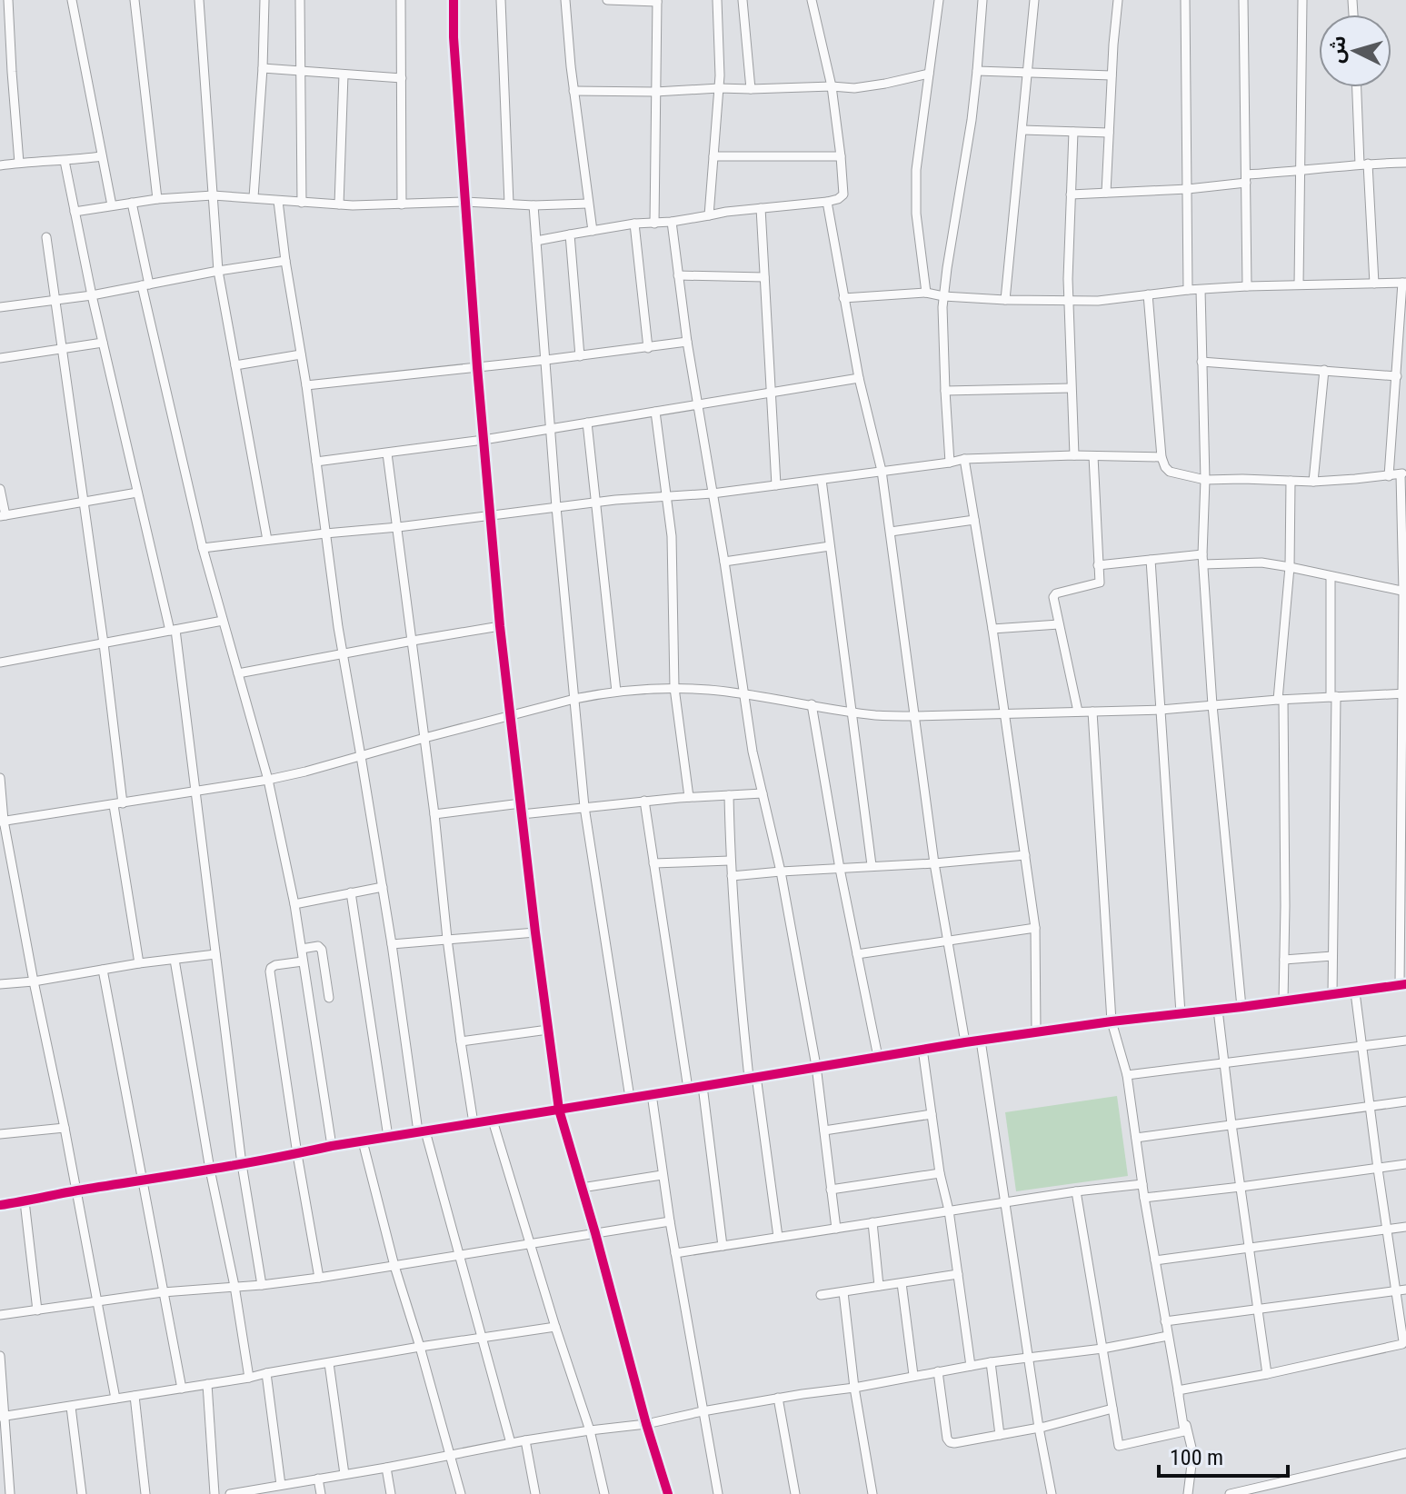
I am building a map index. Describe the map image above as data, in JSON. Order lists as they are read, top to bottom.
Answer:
{
  "scale_bar": "100 m",
  "north": "left"
}
